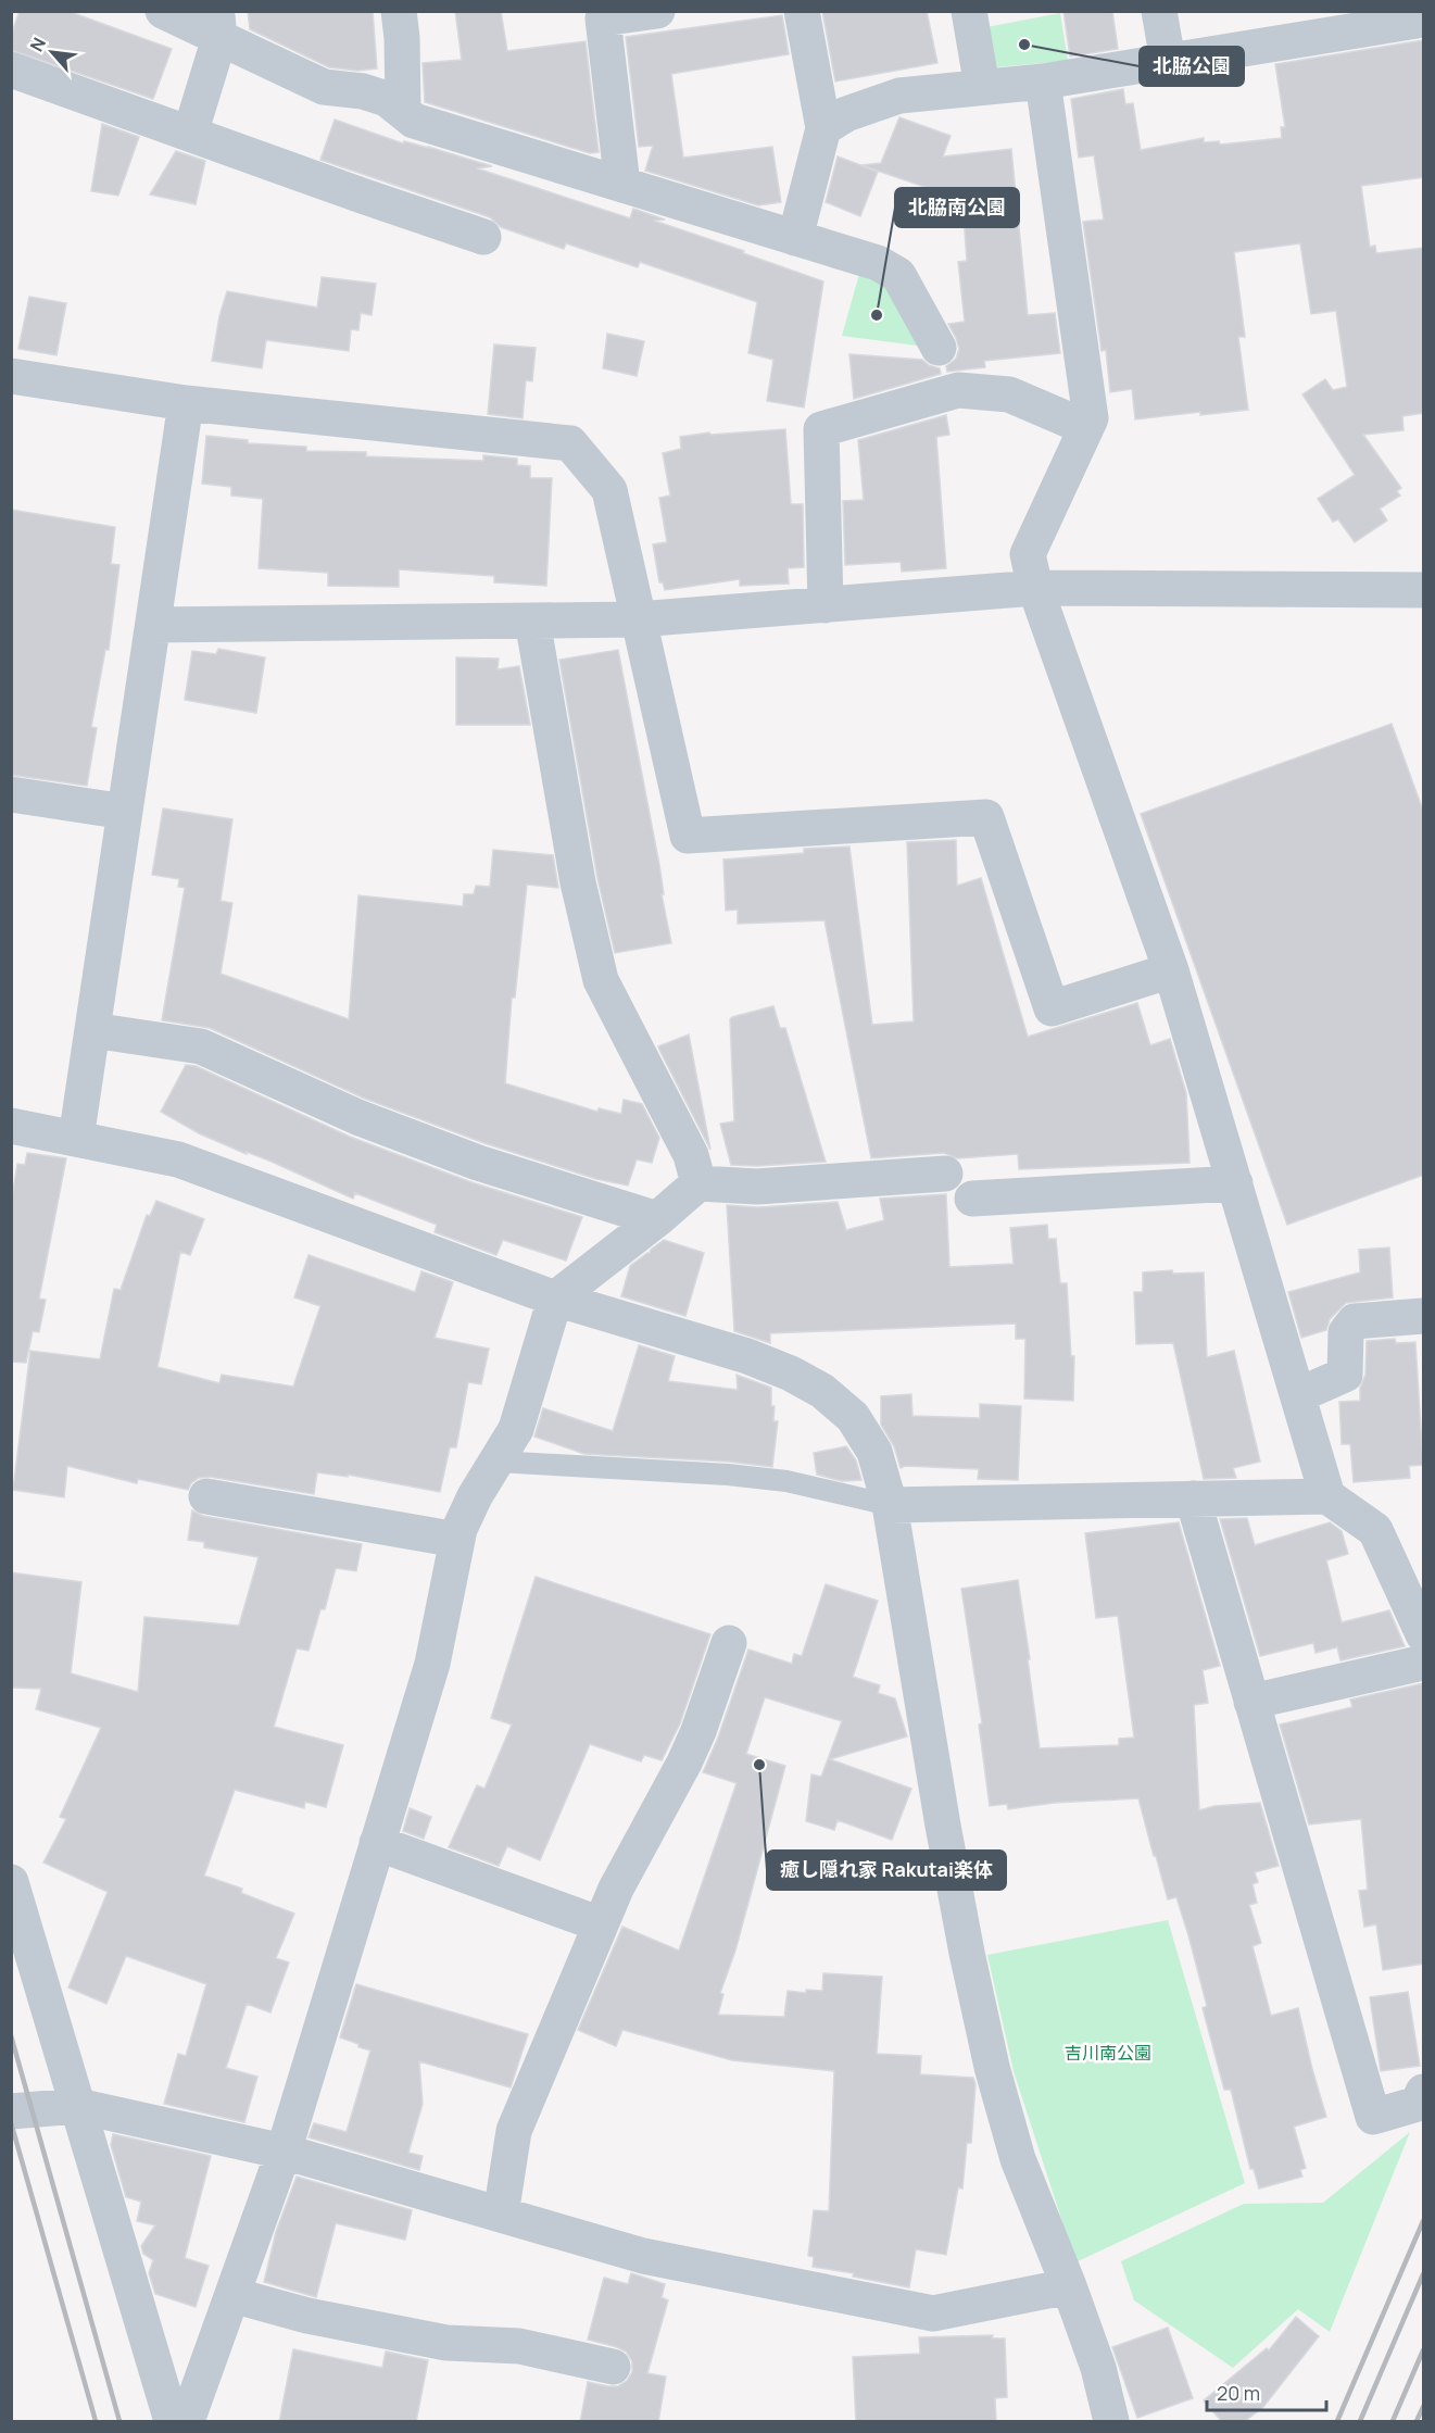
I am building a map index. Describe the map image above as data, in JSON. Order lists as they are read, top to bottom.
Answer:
{
  "parks": ["吉川南公園"],
  "places": ["北脇公園", "北脇南公園", "癒し隠れ家 Rakutai楽体"],
  "scale_bar": "20 m",
  "north": "top left"
}
